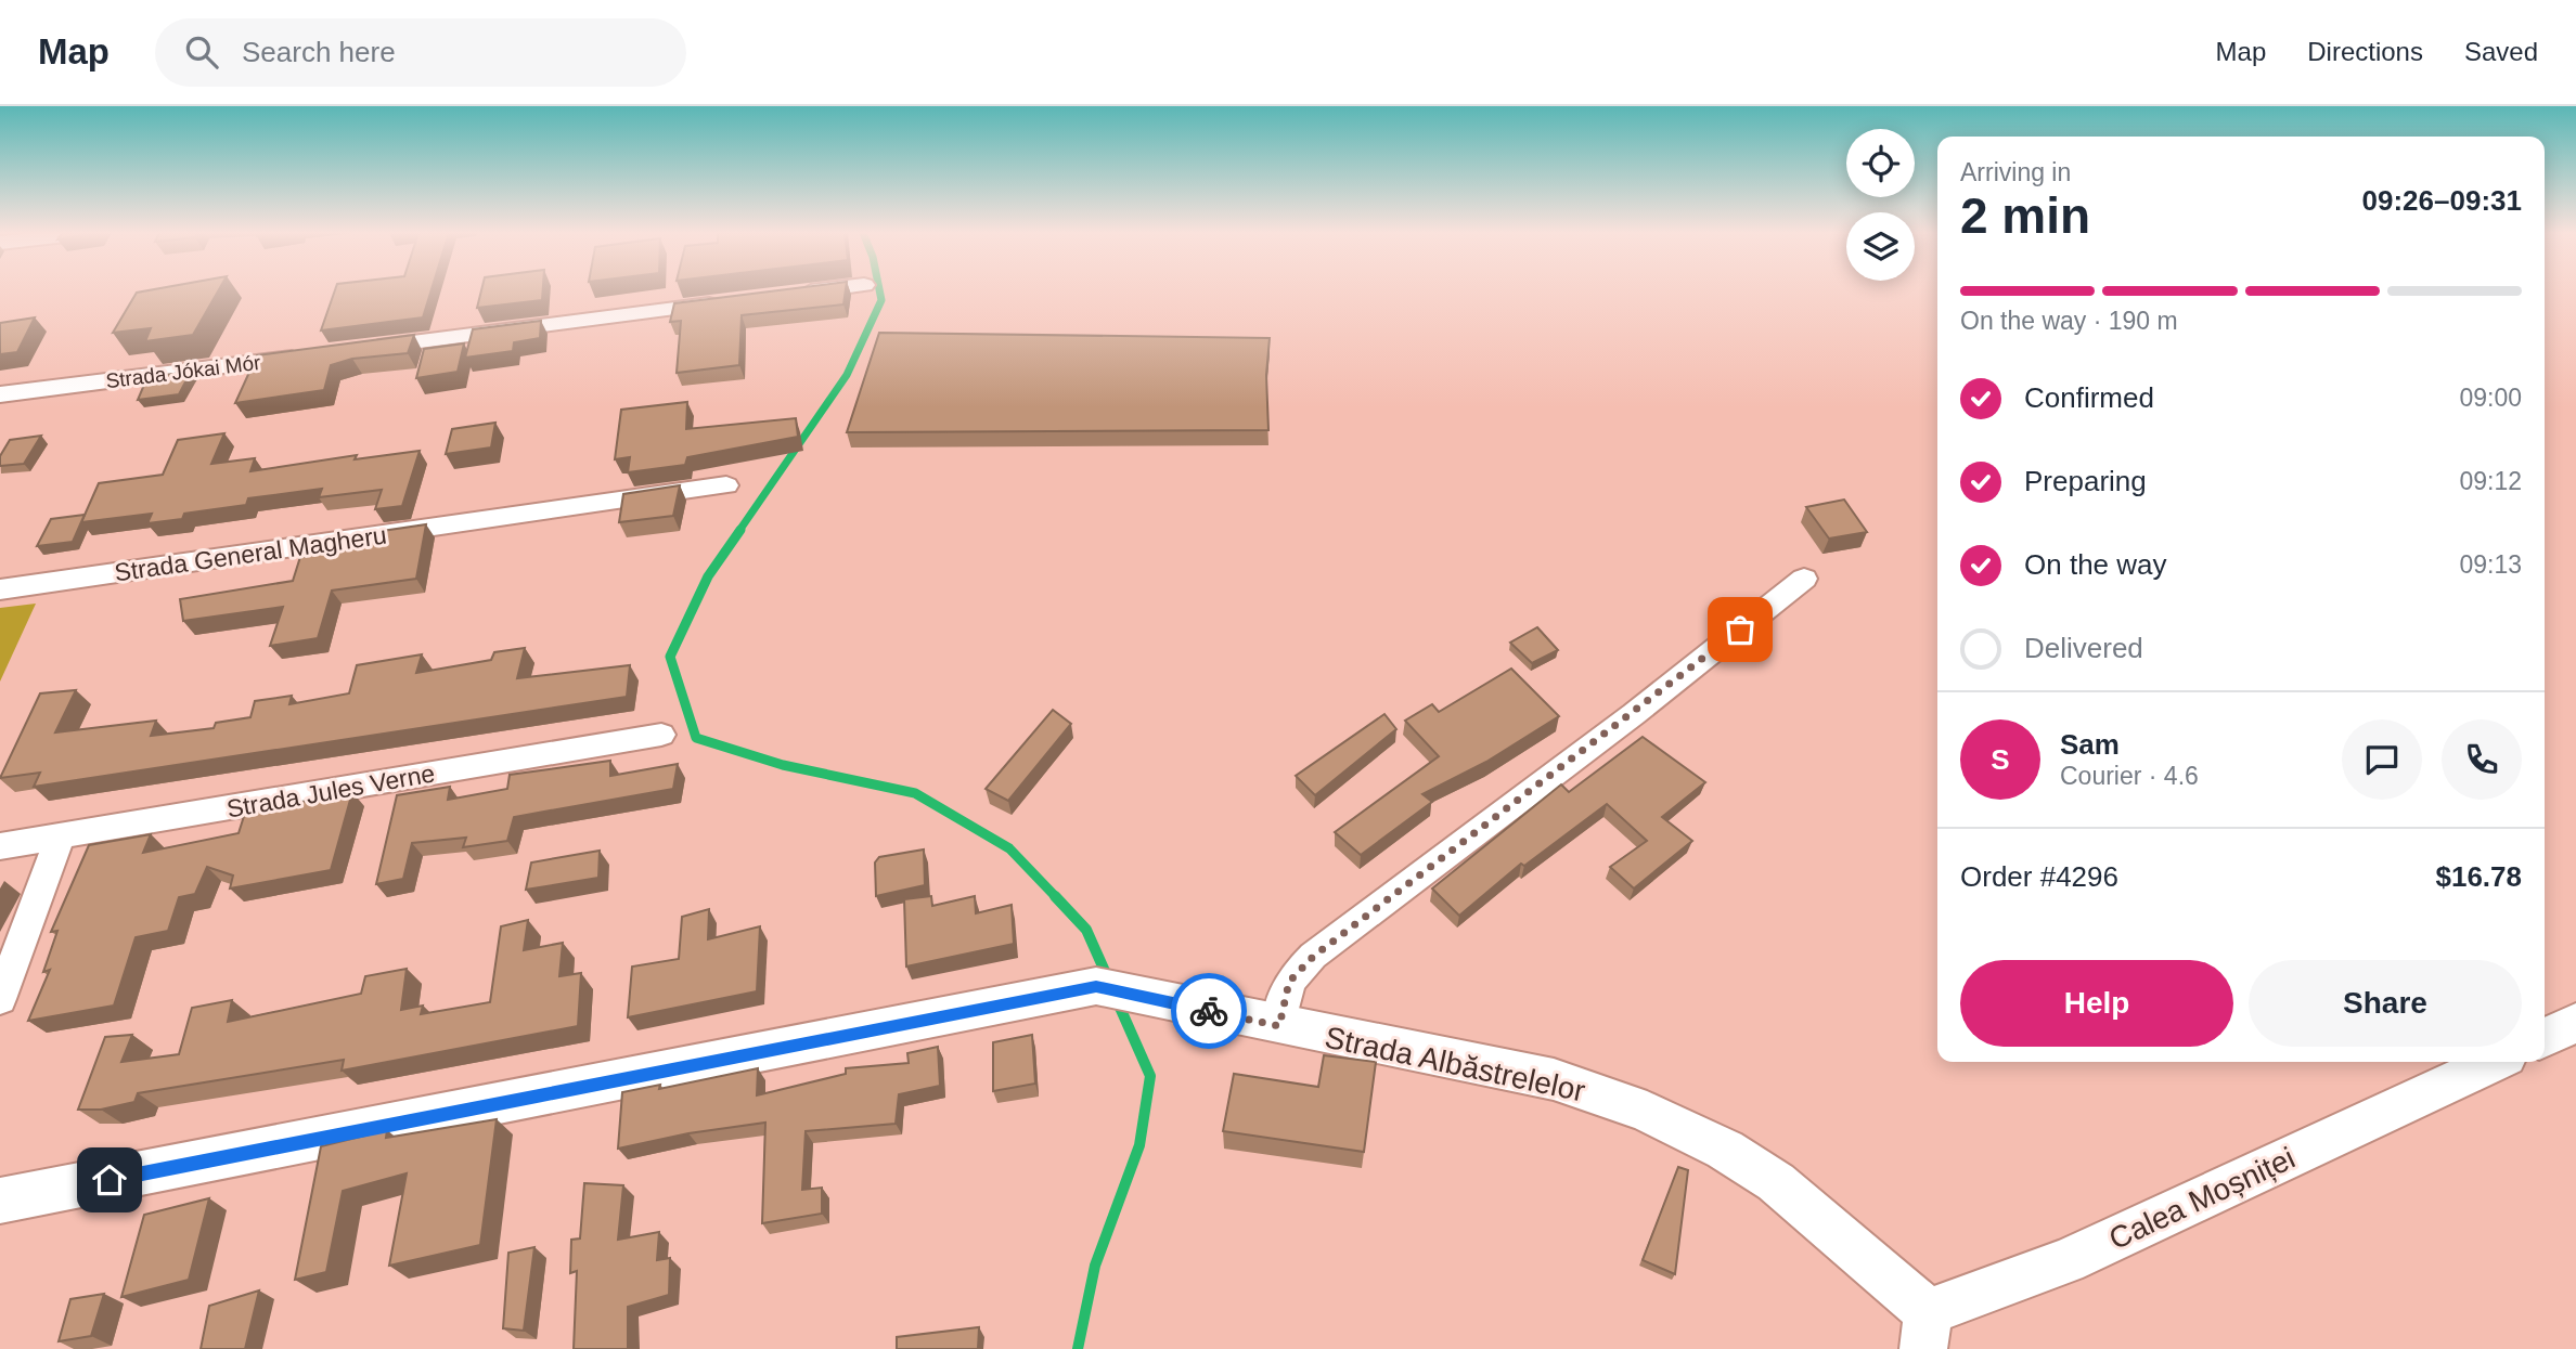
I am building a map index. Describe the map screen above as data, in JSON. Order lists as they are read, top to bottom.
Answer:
{
  "streets": {
    "street": [
      "Strada Jókai Mór",
      "Strada General Magheru",
      "Strada Jules Verne",
      "Strada Albăstrelelor",
      "Calea Moșniței"
    ]
  },
  "crossings": [
    ["Strada Albăstrelelor", "Calea Moșniței"]
  ],
  "page": {
    "header": "Map",
    "search": "Search here",
    "nav": ["Map", "Directions", "Saved"],
    "heading": ["2 min", "Arriving in", "09:26–09:31"],
    "panel": [
      "Sam",
      "Courier · 4.6",
      "Order #4296",
      "$16.78"
    ],
    "bar": "On the way · 190 m",
    "list": [
      ["Confirmed", "09:00"],
      ["Preparing", "09:12"],
      ["On the way", "09:13"],
      "Delivered"
    ],
    "round": "S",
    "buttons": ["Help", "Share"]
  }
}
